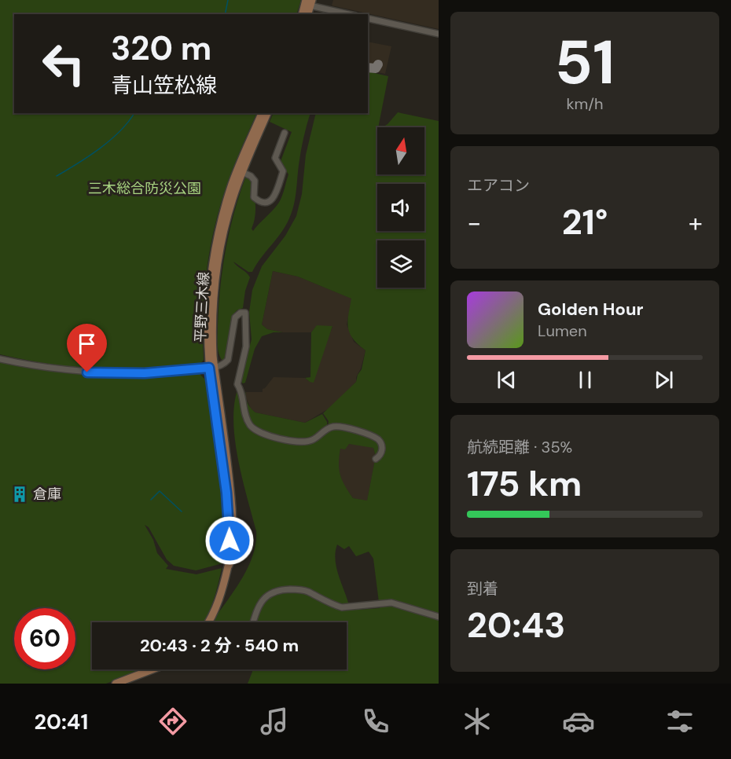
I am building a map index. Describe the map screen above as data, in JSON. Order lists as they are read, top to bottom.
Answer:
{
  "streets": {
    "main road": ["平野三木線"]
  },
  "parks": ["三木総合防災公園"],
  "places": {
    "building": ["倉庫"]
  },
  "north": "top",
  "page": {
    "tile": [
      ["51", "km/h"],
      "エアコン",
      ["航続距離 · 35%", "175 km"],
      ["到着", "20:43"]
    ],
    "turn": ["320 m", "青山笠松線"],
    "heat": ["−", "21°", "+"],
    "song": ["Golden Hour", "Lumen"],
    "limit": "60",
    "trip": "20:43 · 2 分 · 540 m",
    "tabs": "20:41"
  }
}
